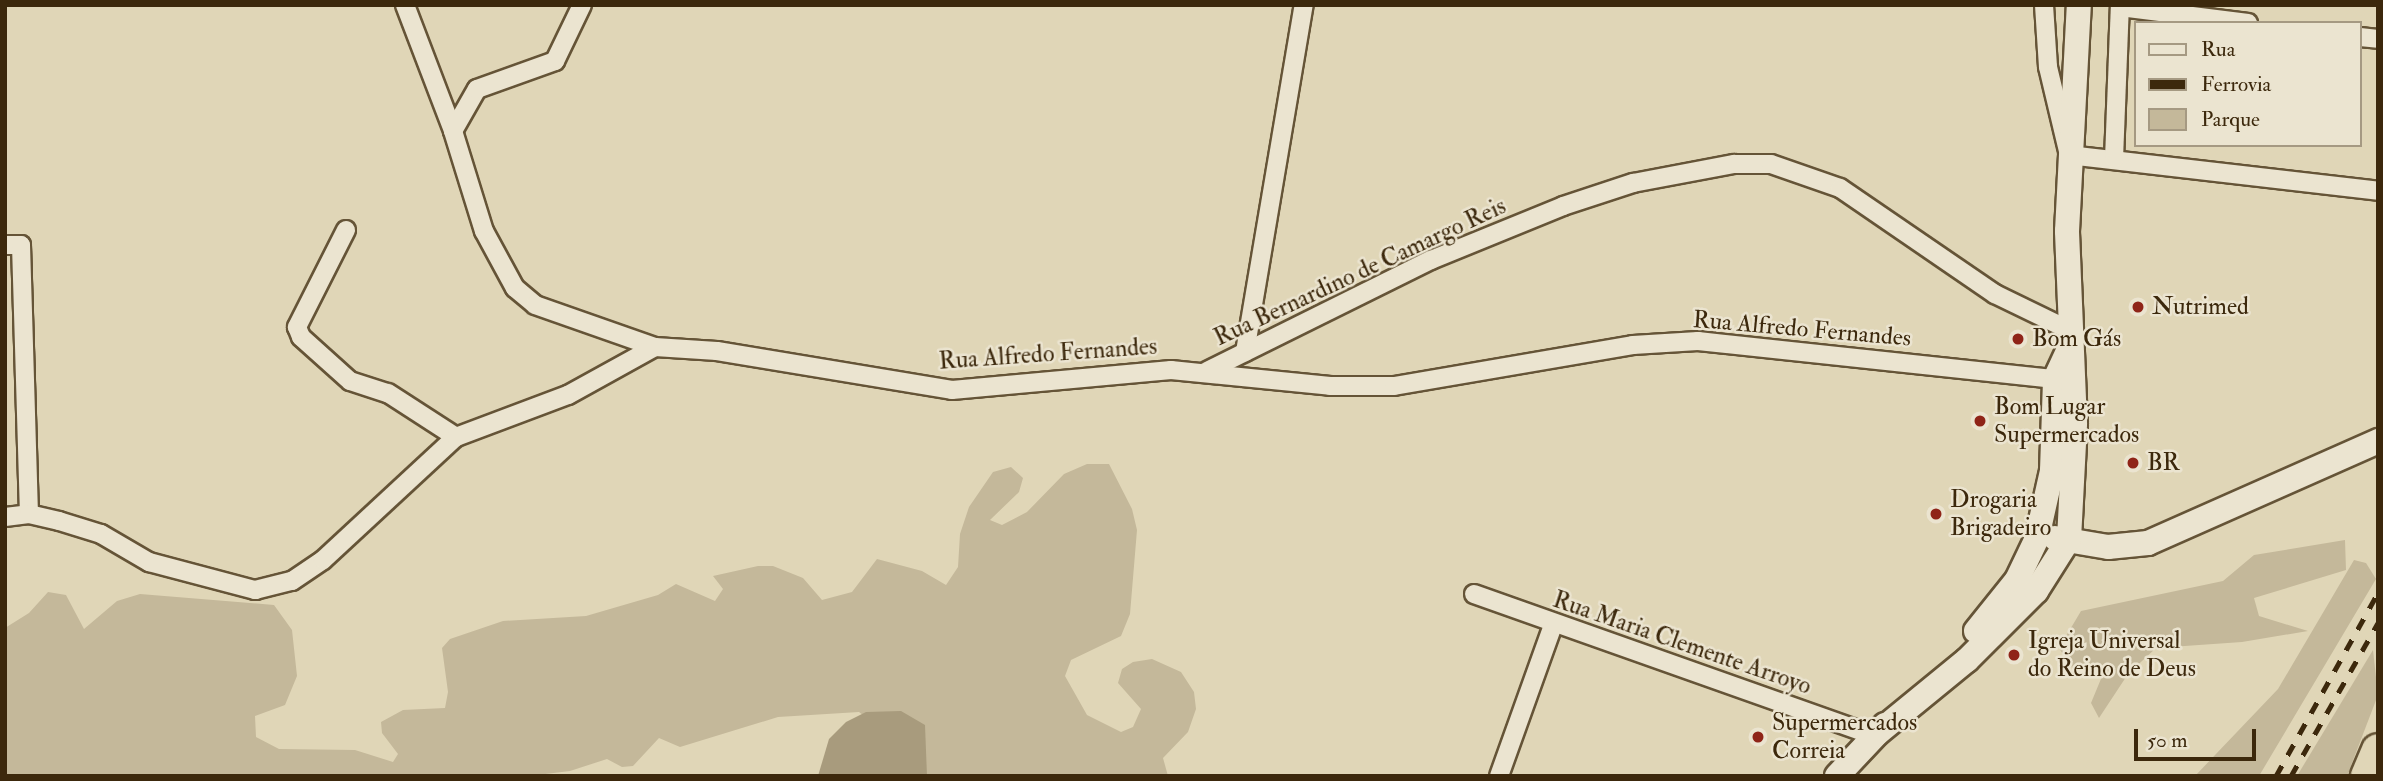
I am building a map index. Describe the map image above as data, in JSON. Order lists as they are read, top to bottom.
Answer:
{
  "streets": {
    "street": ["Rua Bernardino de Camargo Reis", "Rua Alfredo Fernandes", "Rua Maria Clemente Arroyo"]
  },
  "crossings": [
    ["Rua Bernardino de Camargo Reis", "Rua Alfredo Fernandes"]
  ],
  "places": [
    "Nutrimed",
    "Bom Gás",
    "Bom Lugar Supermercados",
    "BR",
    "Drogaria Brigadeiro",
    "Igreja Universal do Reino de Deus",
    "Supermercados Correia"
  ],
  "legend": ["Rua", "Ferrovia", "Parque"],
  "scale_bar": "50 m"
}
